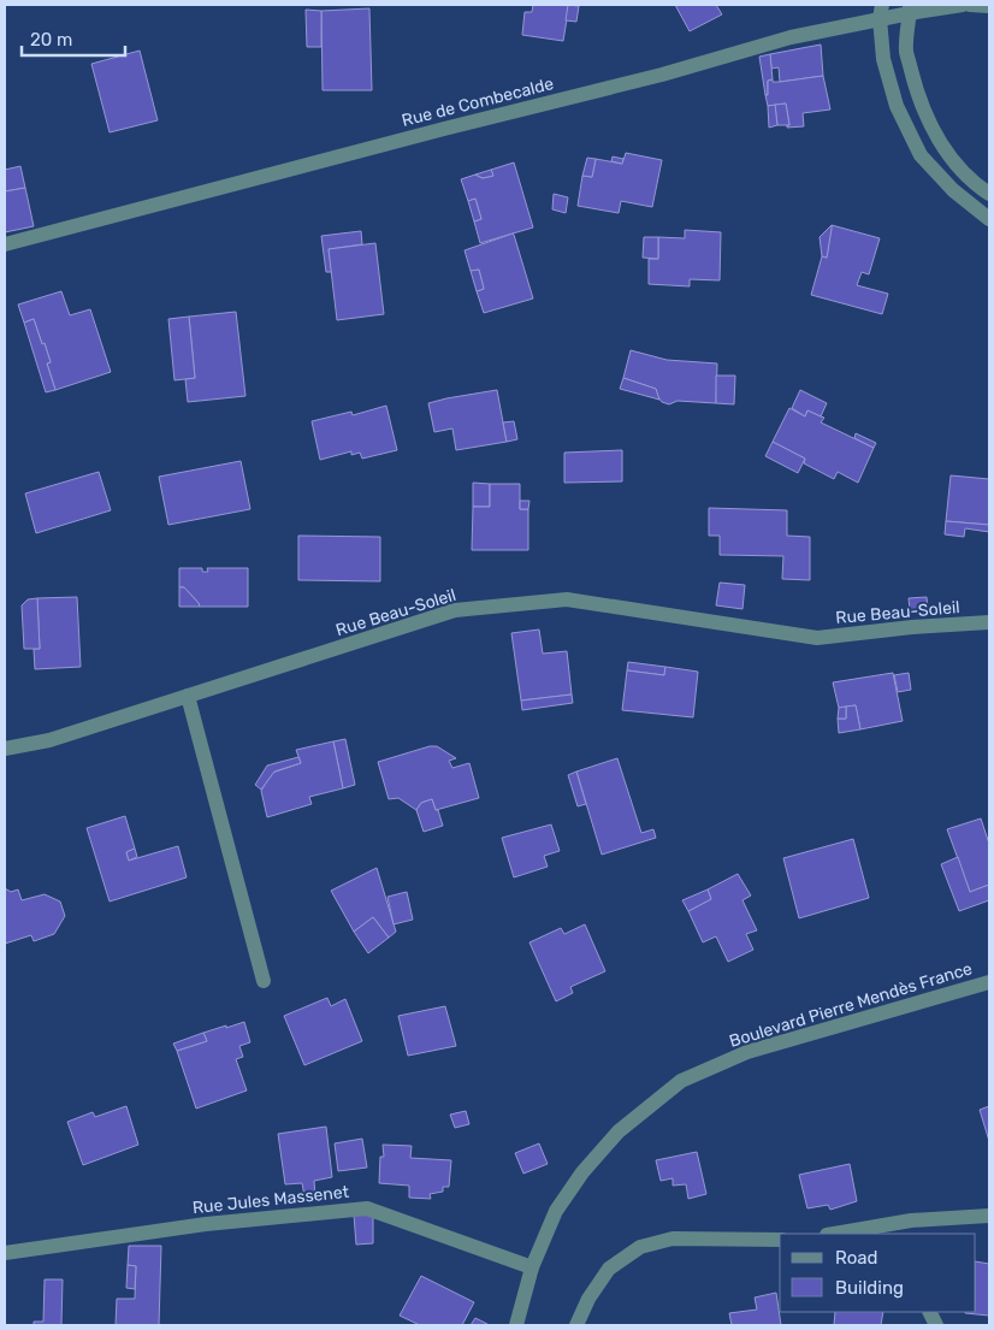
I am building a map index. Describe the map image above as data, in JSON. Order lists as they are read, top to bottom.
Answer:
{
  "streets": {
    "street": [
      "Rue de Combecalde",
      "Rue Beau-Soleil",
      "Boulevard Pierre Mendès France",
      "Rue Jules Massenet"
    ]
  },
  "crossings": [
    ["Boulevard Pierre Mendès France", "Rue Jules Massenet"]
  ],
  "legend": ["Road", "Building"],
  "scale_bar": "20 m"
}
